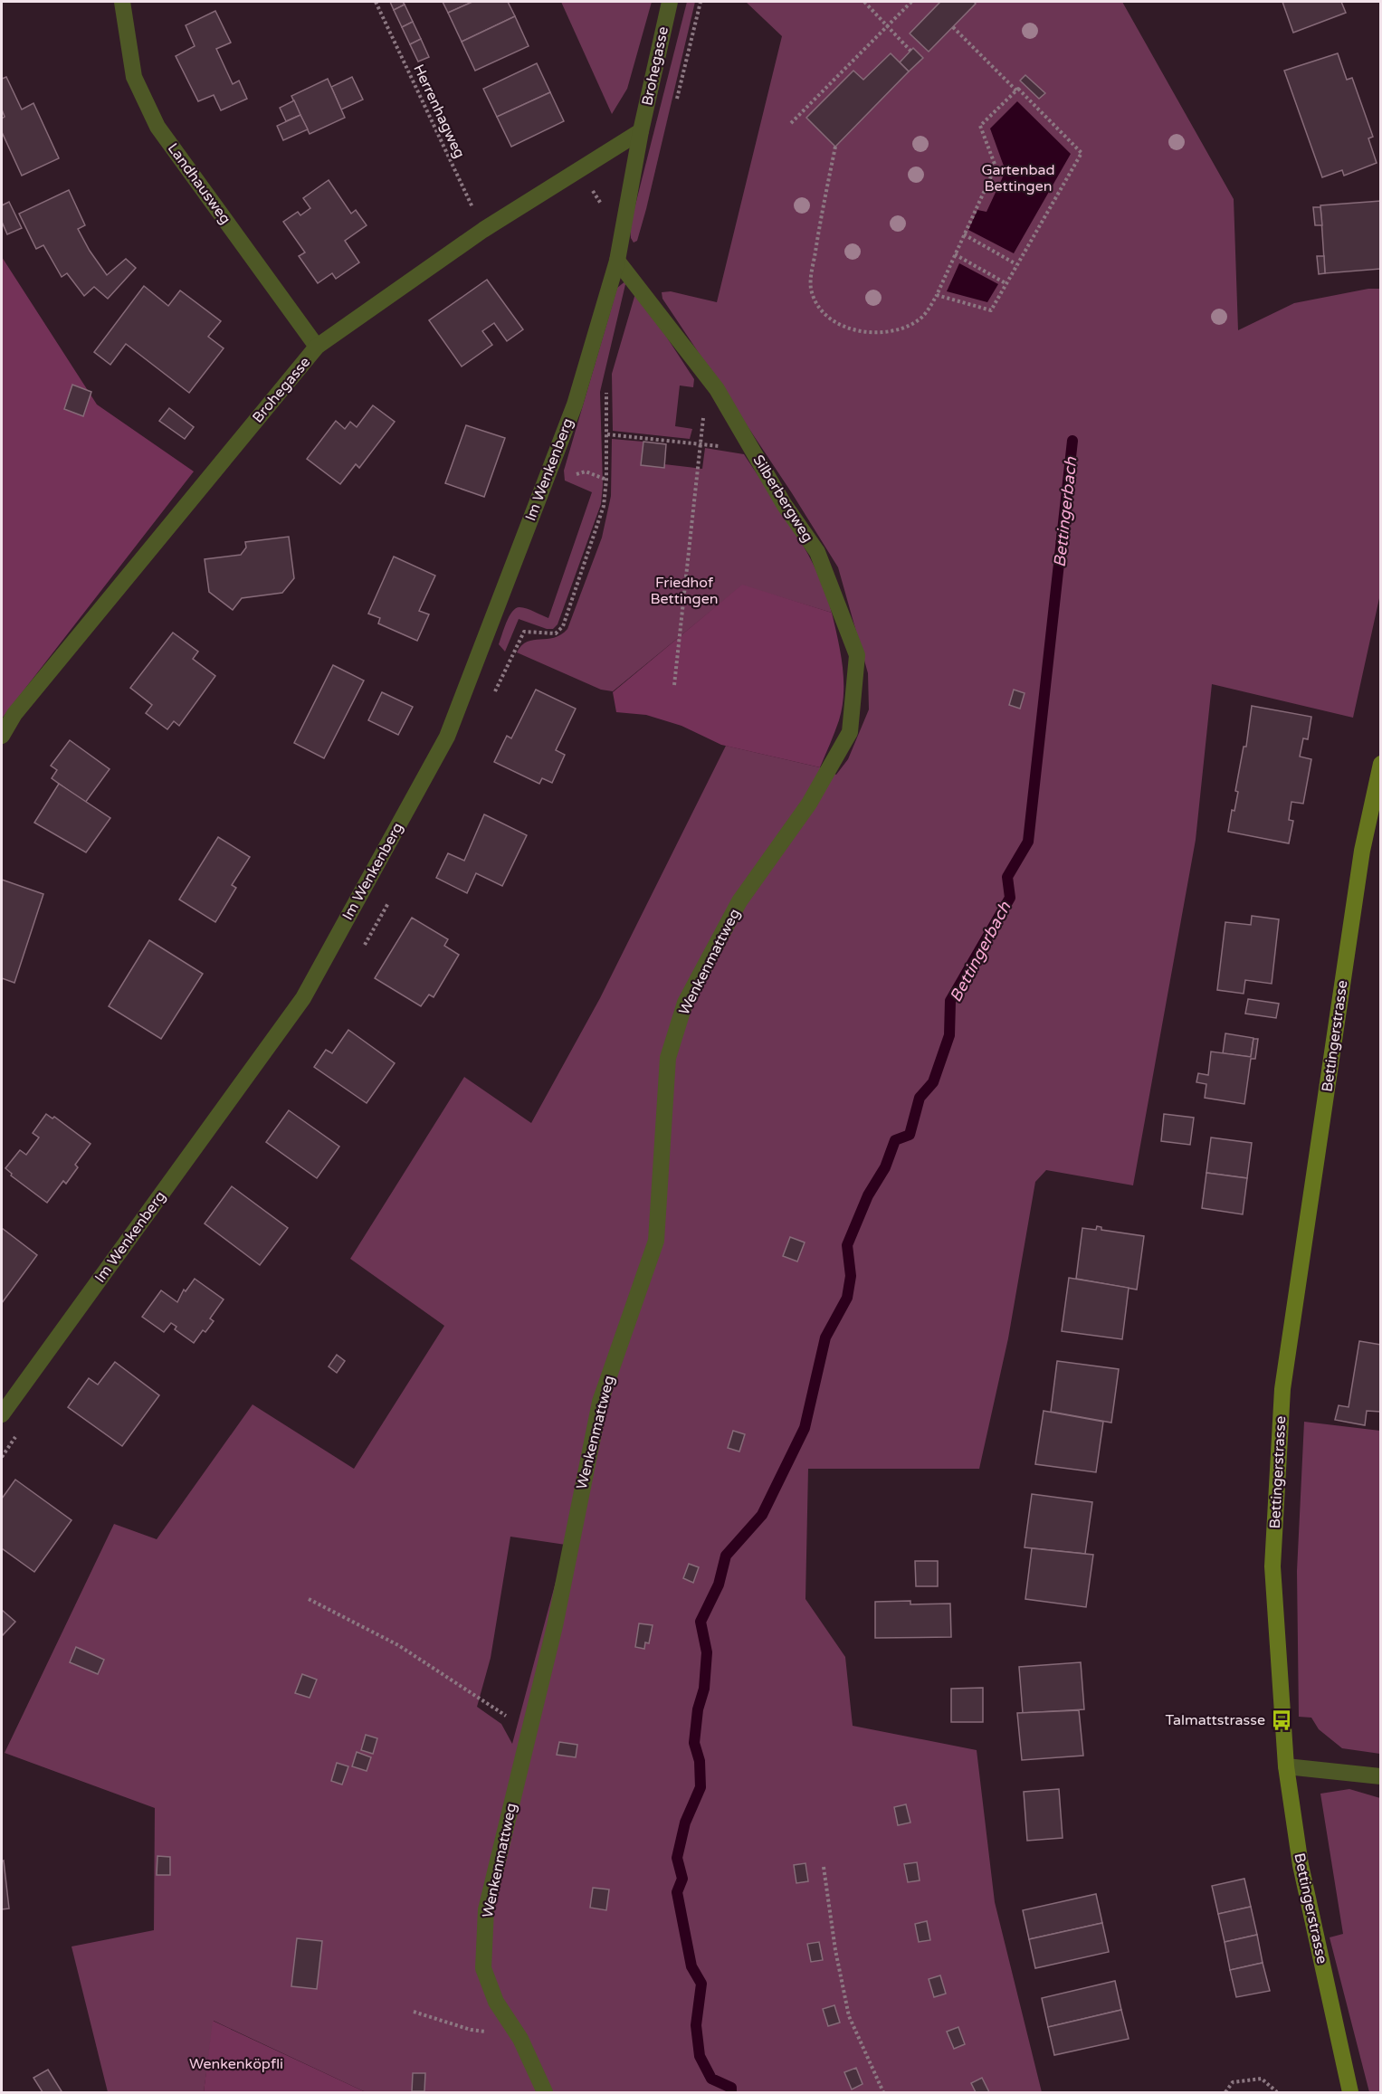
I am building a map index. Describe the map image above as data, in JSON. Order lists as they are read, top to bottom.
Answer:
{
  "streets": {
    "street": [
      "Brohegasse",
      "Landhausweg",
      "Im Wenkenberg",
      "Silberbergweg",
      "Wenkenmattweg",
      "Bettingerstrasse"
    ],
    "path": ["Herrenhagweg"]
  },
  "crossings": [
    ["Brohegasse", "Herrenhagweg"],
    ["Brohegasse", "Landhausweg"],
    ["Brohegasse", "Im Wenkenberg"],
    ["Brohegasse", "Silberbergweg"],
    ["Im Wenkenberg", "Silberbergweg"],
    ["Silberbergweg", "Wenkenmattweg"]
  ],
  "water": ["Bettingerbach"],
  "parks": ["Gartenbad Bettingen", "Friedhof Bettingen", "Wenkenköpfli"],
  "places": {
    "bus stop": ["Talmattstrasse"]
  }
}
